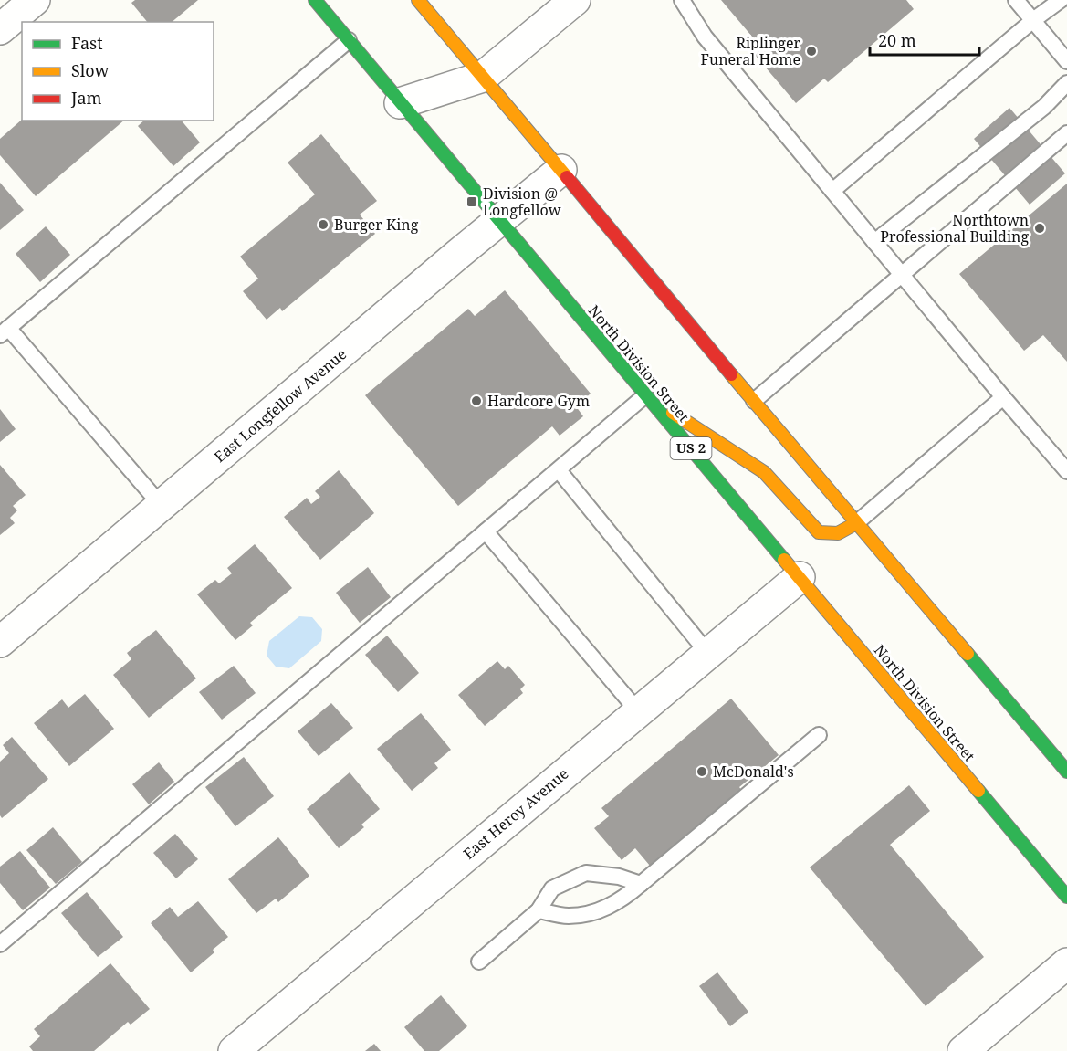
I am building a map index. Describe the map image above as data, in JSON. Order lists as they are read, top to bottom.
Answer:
{
  "streets": {
    "main road": ["North Division Street", "US 2"],
    "street": ["East Longfellow Avenue", "East Heroy Avenue"]
  },
  "crossings": [
    ["North Division Street", "East Longfellow Avenue"],
    ["North Division Street", "East Heroy Avenue"]
  ],
  "places": {
    "other": [
      "Riplinger Funeral Home",
      "Burger King",
      "Northtown Professional Building",
      "Hardcore Gym",
      "McDonald's"
    ],
    "transit": ["Division @ Longfellow"]
  },
  "legend": ["Fast", "Slow", "Jam"],
  "scale_bar": "20 m"
}
